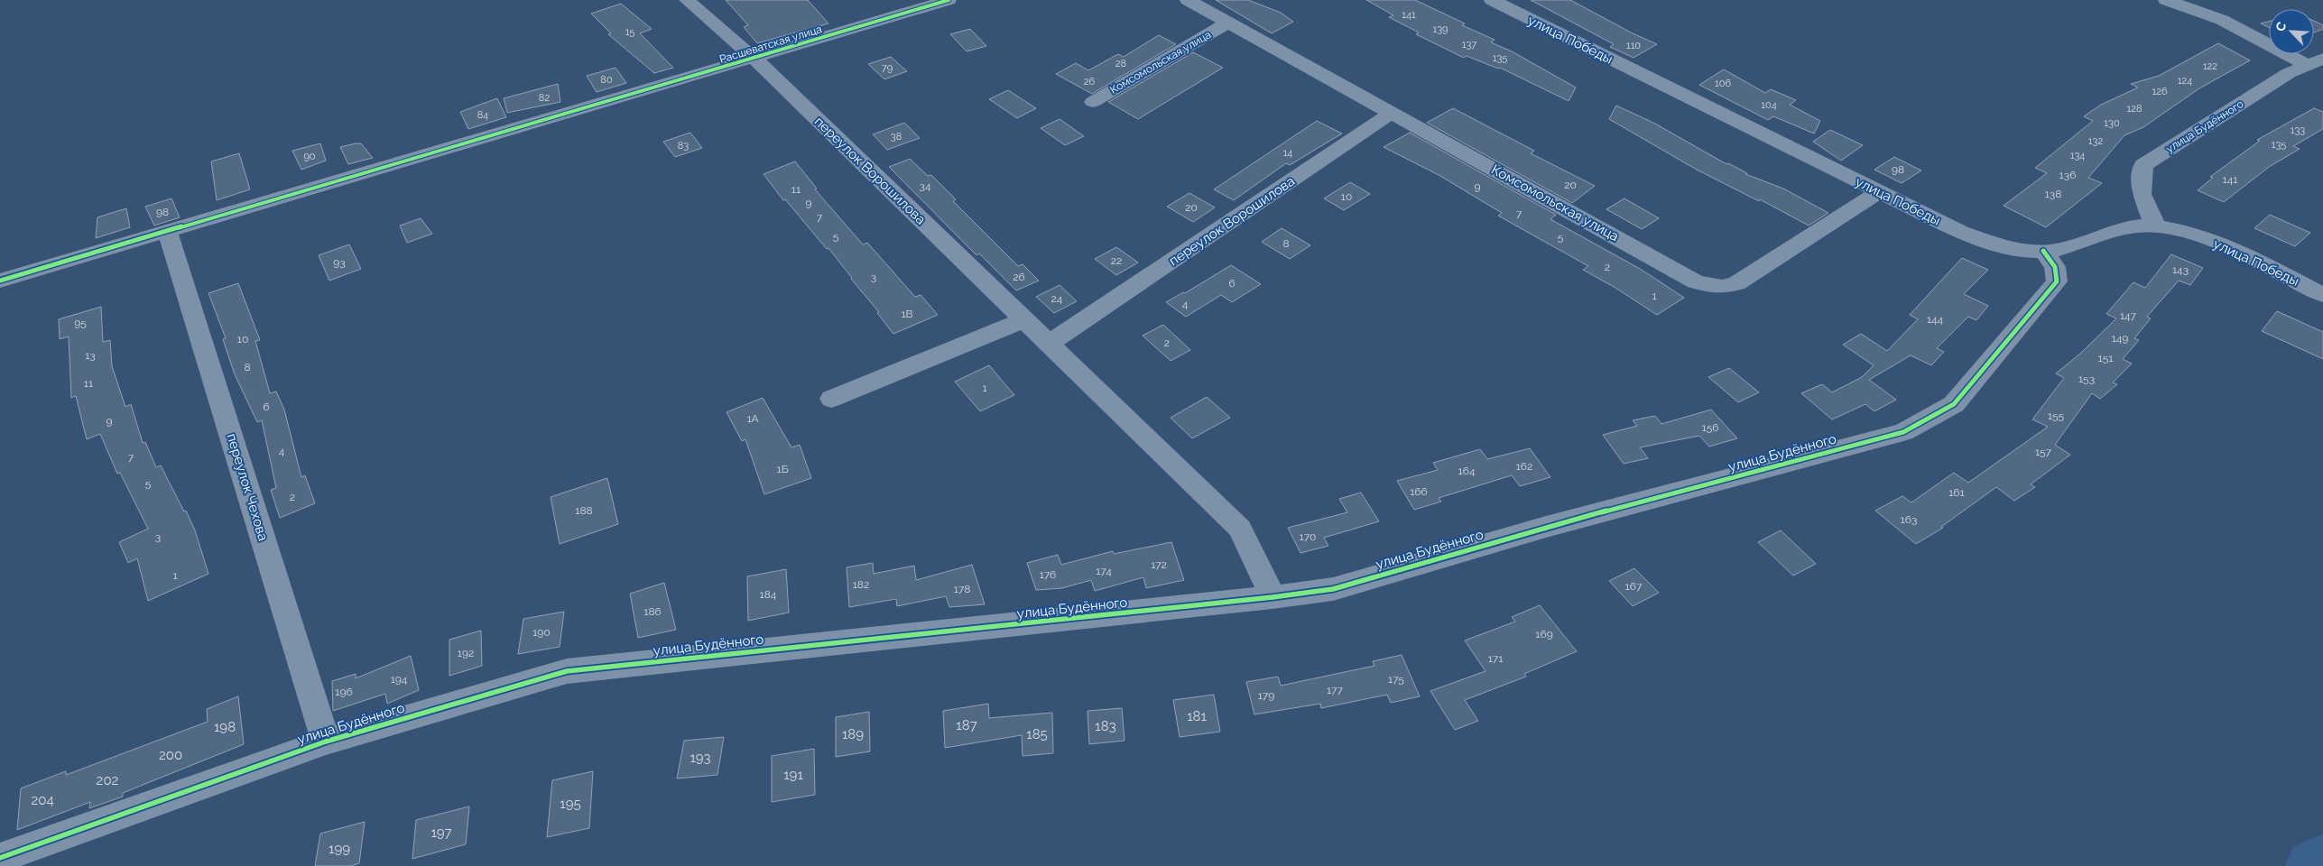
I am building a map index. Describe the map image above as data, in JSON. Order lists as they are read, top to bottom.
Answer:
{
  "streets": {
    "street": [
      "улица Победы",
      "Расшеватская улица",
      "Комсомольская улица",
      "улица Будённого",
      "переулок Ворошилова",
      "переулок Чехова"
    ]
  },
  "crossings": [
    ["улица Победы", "Комсомольская улица"],
    ["улица Победы", "улица Будённого"],
    ["Расшеватская улица", "переулок Ворошилова"],
    ["Расшеватская улица", "переулок Чехова"],
    ["Комсомольская улица", "переулок Ворошилова"],
    ["улица Будённого", "переулок Ворошилова"],
    ["улица Будённого", "переулок Чехова"]
  ],
  "house_numbers": [
    "141",
    "139",
    "15",
    "137",
    "110",
    "135",
    "28",
    "122",
    "79",
    "80",
    "124",
    "26",
    "106",
    "126",
    "82",
    "104",
    "128",
    "84",
    "130",
    "133",
    "38",
    "132",
    "135",
    "83",
    "14",
    "134",
    "90",
    "98",
    "136",
    "141",
    "20",
    "34",
    "9",
    "11",
    "138",
    "10",
    "9",
    "20",
    "98",
    "7",
    "7",
    "5",
    "5",
    "8",
    "22",
    "93",
    "2",
    "143",
    "3",
    "26",
    "6",
    "1",
    "24",
    "4",
    "1В",
    "147",
    "144",
    "95",
    "149",
    "10",
    "2",
    "13",
    "151",
    "8",
    "153",
    "11",
    "1",
    "6",
    "155",
    "1А",
    "9",
    "156",
    "4",
    "157",
    "7",
    "162",
    "1Б",
    "164",
    "5",
    "166",
    "161",
    "2",
    "188",
    "163",
    "3",
    "170",
    "172",
    "174",
    "176",
    "1",
    "182",
    "167",
    "178",
    "184",
    "186",
    "190",
    "169",
    "192",
    "171",
    "194",
    "175",
    "177",
    "196",
    "179",
    "181",
    "187",
    "183",
    "198",
    "189",
    "185",
    "200",
    "193",
    "191",
    "202",
    "204",
    "195",
    "197",
    "199"
  ],
  "north": "top left"
}
